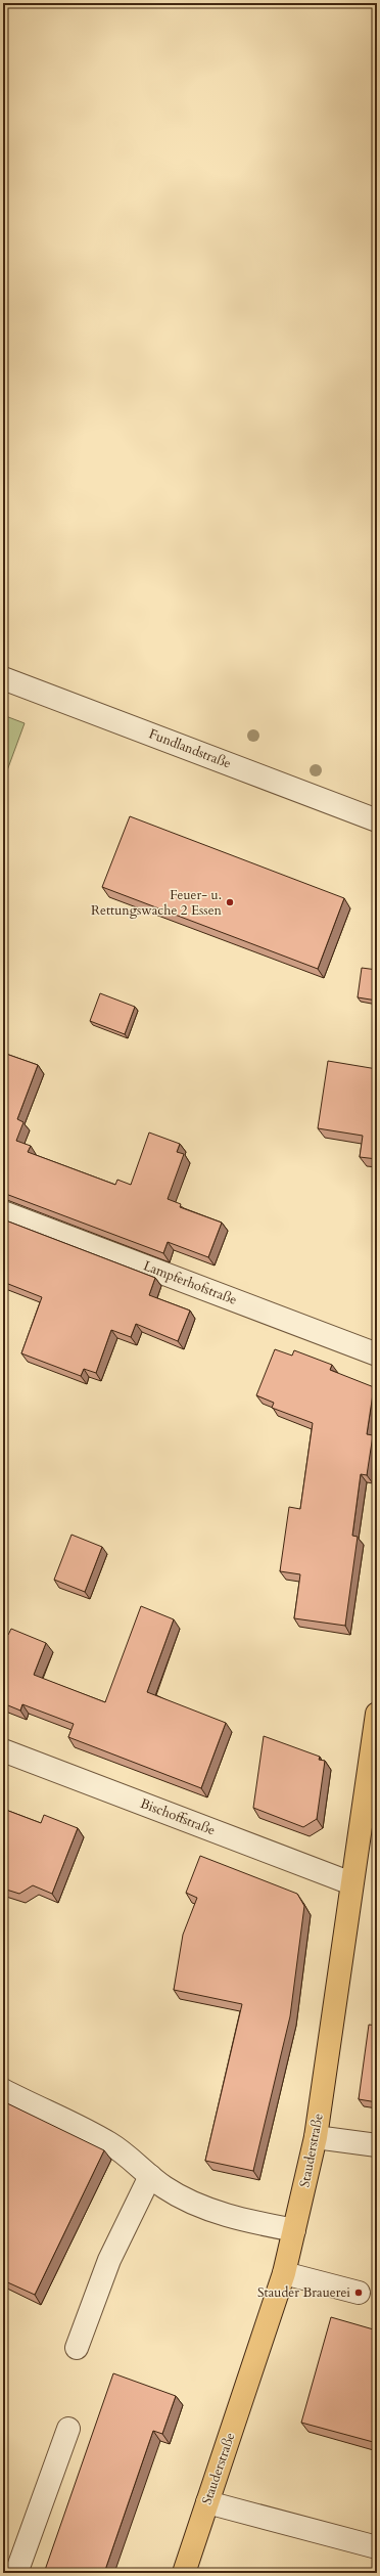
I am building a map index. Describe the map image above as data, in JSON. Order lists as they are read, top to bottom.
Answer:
{
  "streets": {
    "main road": ["Stauderstraße"],
    "street": ["Fundlandstraße", "Lampferhofstraße", "Bischoffstraße"]
  },
  "crossings": [
    ["Bischoffstraße", "Stauderstraße"]
  ],
  "places": ["Feuer- u. Rettungswache 2 Essen", "Stauder Brauerei"]
}
